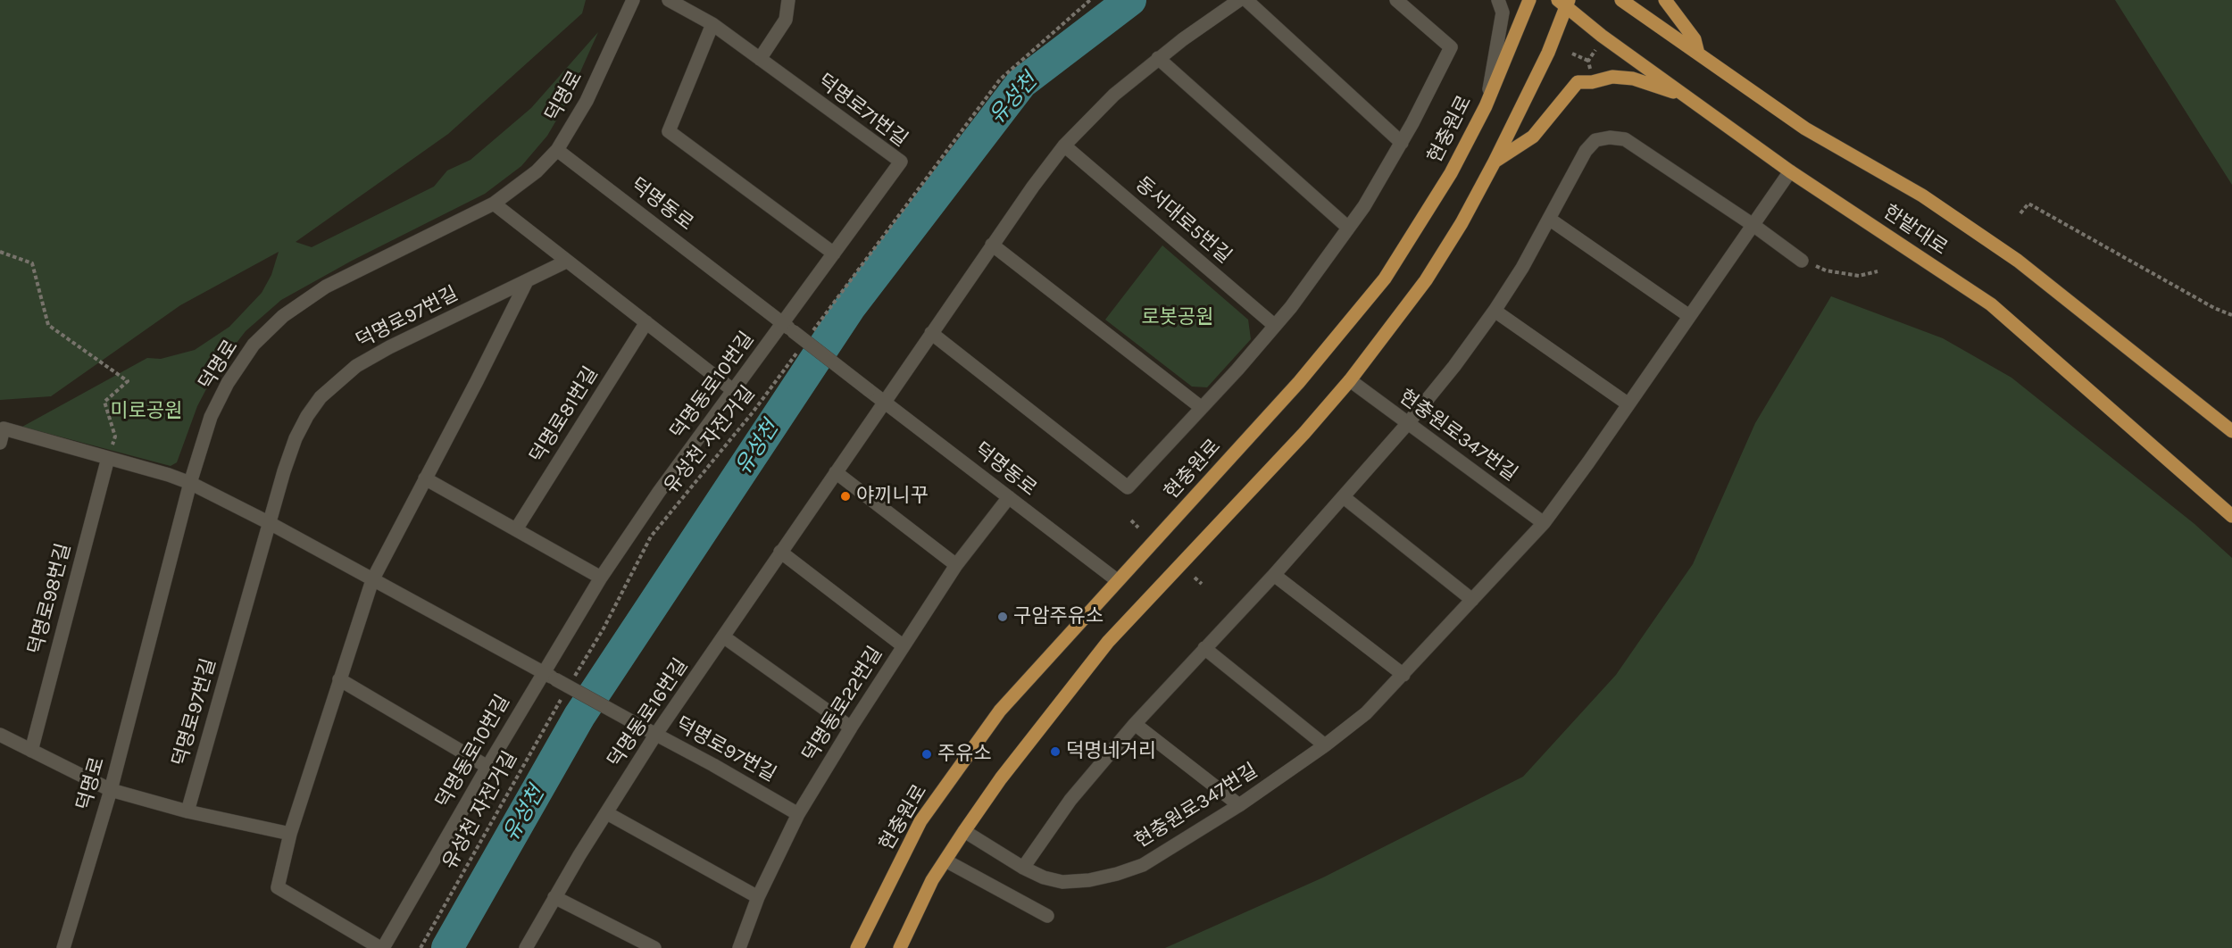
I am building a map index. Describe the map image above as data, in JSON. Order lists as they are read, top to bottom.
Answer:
{
  "streets": {
    "main road": ["현충원로", "한밭대로"],
    "street": [
      "덕명로",
      "덕명로71번길",
      "덕명동로",
      "동서대로5번길",
      "덕명로97번길",
      "덕명동로10번길",
      "덕명로81번길",
      "현충원로347번길",
      "덕명로98번길",
      "덕명동로22번길",
      "덕명동로16번길"
    ],
    "path": ["유성천 자전거길"]
  },
  "crossings": [
    ["덕명로", "덕명동로"],
    ["덕명로71번길", "덕명동로"],
    ["덕명로71번길", "덕명동로10번길"],
    ["현충원로", "덕명동로"],
    ["덕명동로", "덕명동로10번길"],
    ["덕명동로", "덕명동로22번길"],
    ["덕명동로", "덕명동로16번길"],
    ["한밭대로", "현충원로347번길"],
    ["덕명로97번길", "덕명동로10번길"],
    ["덕명로97번길", "덕명동로22번길"],
    ["덕명로97번길", "덕명동로16번길"]
  ],
  "water": ["유성천"],
  "parks": ["로봇공원", "미로공원"],
  "places": [
    "야끼니꾸",
    "구암주유소",
    "덕명네거리",
    "주유소"
  ]
}
